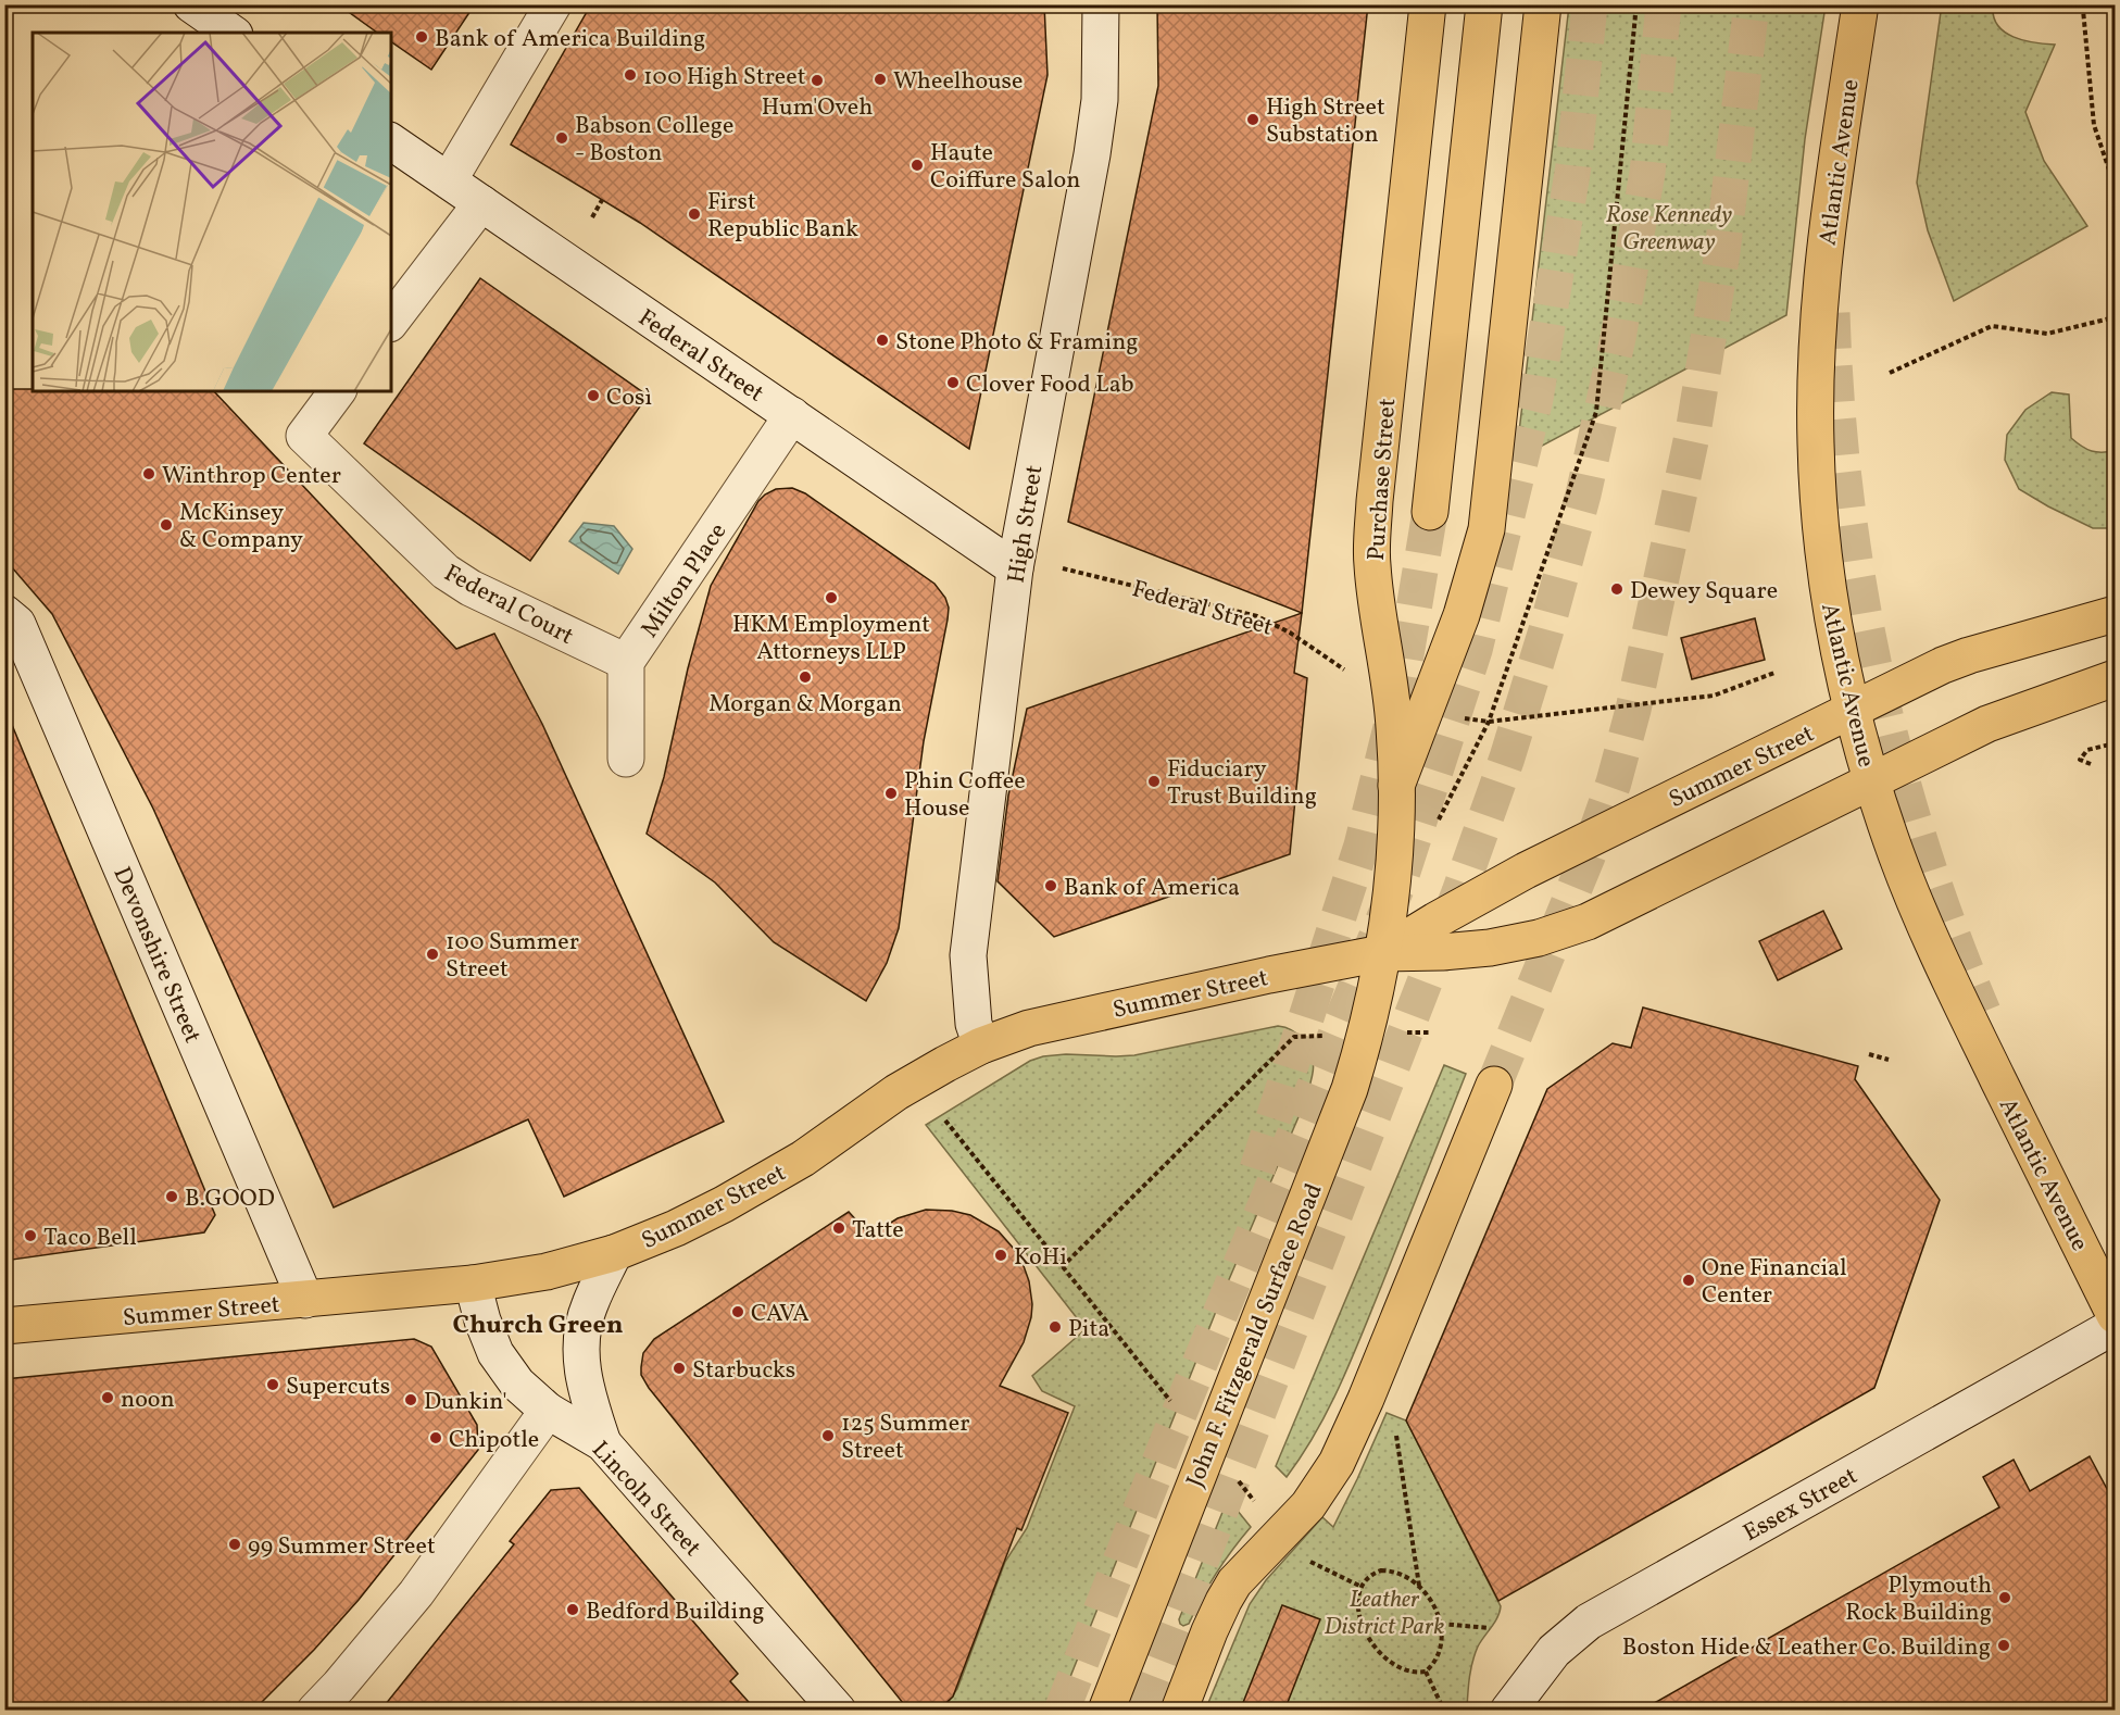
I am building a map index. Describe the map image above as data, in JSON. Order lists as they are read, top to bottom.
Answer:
{
  "streets": {
    "main road": [
      "Atlantic Avenue",
      "Federal Street",
      "Purchase Street",
      "High Street",
      "Milton Place",
      "Federal Court",
      "Summer Street",
      "Devonshire Street",
      "John F. Fitzgerald Surface Road",
      "Lincoln Street",
      "Essex Street"
    ]
  },
  "crossings": [
    ["Atlantic Avenue", "Summer Street"],
    ["Federal Street", "High Street"],
    ["Federal Street", "Milton Place"],
    ["Purchase Street", "Summer Street"],
    ["Purchase Street", "John F. Fitzgerald Surface Road"],
    ["High Street", "Summer Street"],
    ["Milton Place", "Federal Court"],
    ["Summer Street", "Devonshire Street"],
    ["Summer Street", "John F. Fitzgerald Surface Road"],
    ["Summer Street", "Lincoln Street"]
  ],
  "districts": ["Church Green"],
  "parks": ["Rose Kennedy Greenway", "Leather District Park"],
  "places": [
    "Bank of America Building",
    "100 High Street",
    "Wheelhouse",
    "Hum'Oveh",
    "High Street Substation",
    "Babson College - Boston",
    "Haute Coiffure Salon",
    "First Republic Bank",
    "Stone Photo & Framing",
    "Clover Food Lab",
    "Così",
    "Winthrop Center",
    "McKinsey & Company",
    "Dewey Square",
    "HKM Employment Attorneys LLP",
    "Morgan & Morgan",
    "Fiduciary Trust Building",
    "Phin Coffee House",
    "Bank of America",
    "100 Summer Street",
    "B.GOOD",
    "Tatte",
    "Taco Bell",
    "KoHi",
    "One Financial Center",
    "CAVA",
    "Pita",
    "Starbucks",
    "Supercuts",
    "noon",
    "Dunkin'",
    "125 Summer Street",
    "Chipotle",
    "99 Summer Street",
    "Plymouth Rock Building",
    "Bedford Building",
    "Boston Hide & Leather Co. Building"
  ]
}
